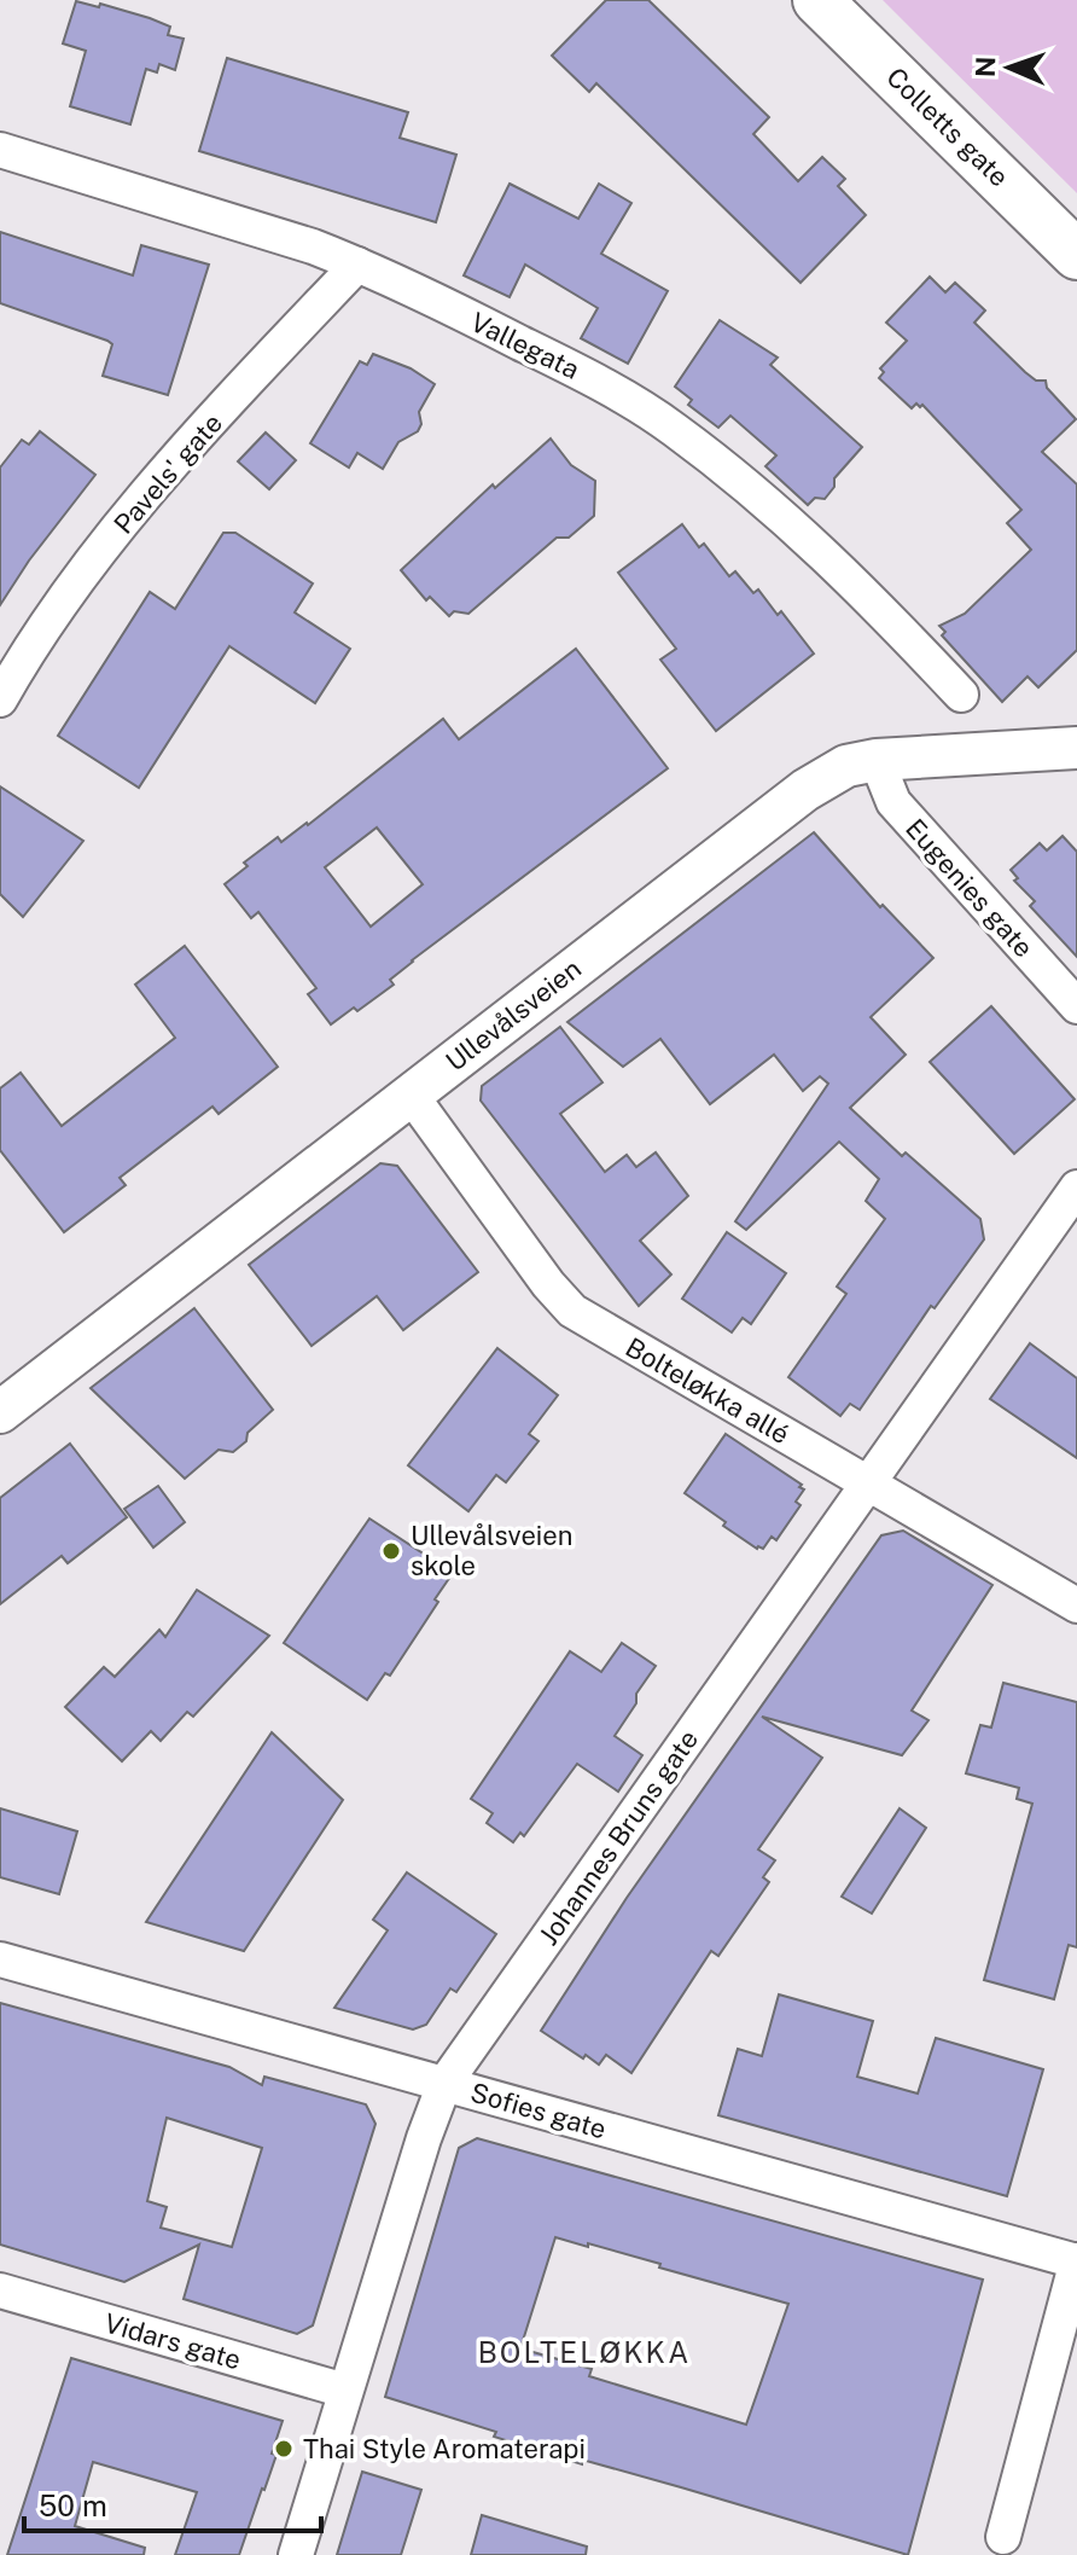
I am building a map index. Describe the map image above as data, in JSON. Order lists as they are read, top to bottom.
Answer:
{
  "streets": {
    "main road": ["Colletts gate"],
    "street": [
      "Vallegata",
      "Pavels' gate",
      "Eugenies gate",
      "Ullevålsveien",
      "Bolteløkka allé",
      "Johannes Bruns gate",
      "Sofies gate",
      "Vidars gate"
    ]
  },
  "crossings": [
    ["Vallegata", "Pavels' gate"],
    ["Eugenies gate", "Ullevålsveien"],
    ["Ullevålsveien", "Bolteløkka allé"],
    ["Bolteløkka allé", "Johannes Bruns gate"],
    ["Johannes Bruns gate", "Sofies gate"],
    ["Johannes Bruns gate", "Vidars gate"]
  ],
  "districts": ["BOLTELØKKA"],
  "places": ["Ullevålsveien skole", "Thai Style Aromaterapi"],
  "scale_bar": "50 m",
  "north": "left"
}
